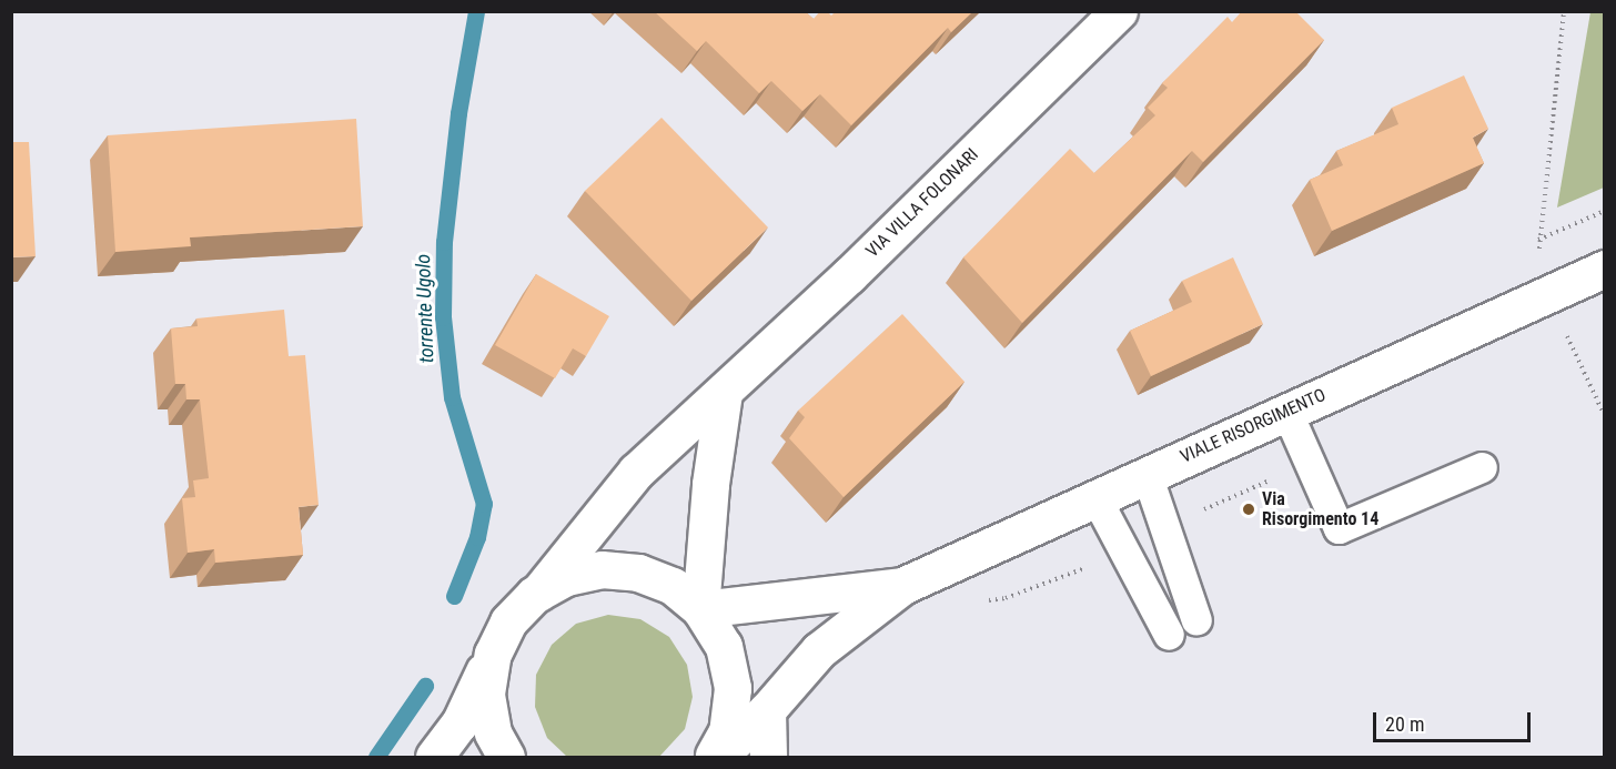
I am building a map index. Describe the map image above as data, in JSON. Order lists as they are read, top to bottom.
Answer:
{
  "streets": {
    "street": ["VIA VILLA FOLONARI", "VIALE RISORGIMENTO"]
  },
  "water": ["torrente Ugolo"],
  "places": ["Via Risorgimento 14"],
  "scale_bar": "20 m"
}
